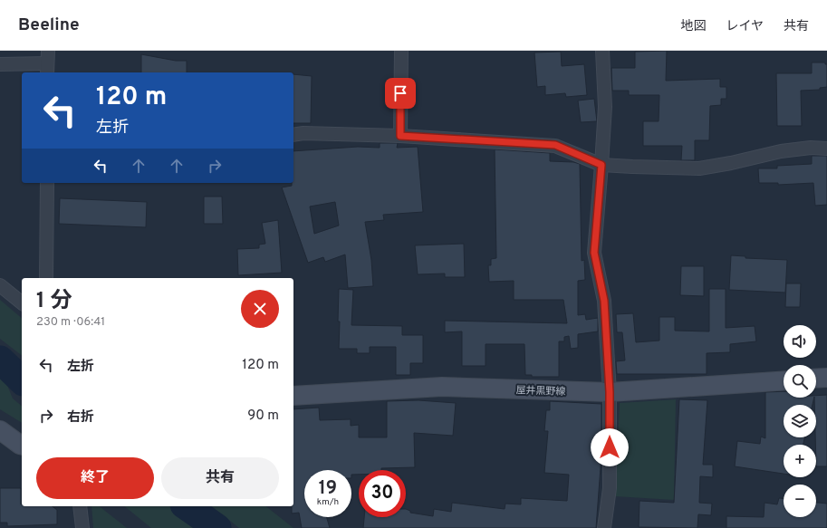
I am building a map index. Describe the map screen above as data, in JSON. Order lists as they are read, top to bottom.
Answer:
{
  "streets": {
    "main road": ["屋井黒野線"]
  },
  "page": {
    "header": "Beeline",
    "nav": ["地図", "レイヤ", "共有"],
    "turn": ["120 m", "左折"],
    "heading": ["1 分", "230 m · 06:41"],
    "map_buttons": ["+", "−"],
    "list": [
      {
        "name": "左折",
        "value": "120 m"
      },
      {
        "name": "右折",
        "value": "90 m"
      }
    ],
    "buttons": ["終了", "共有"],
    "speed": "19 km/h",
    "limit": "30"
  }
}
